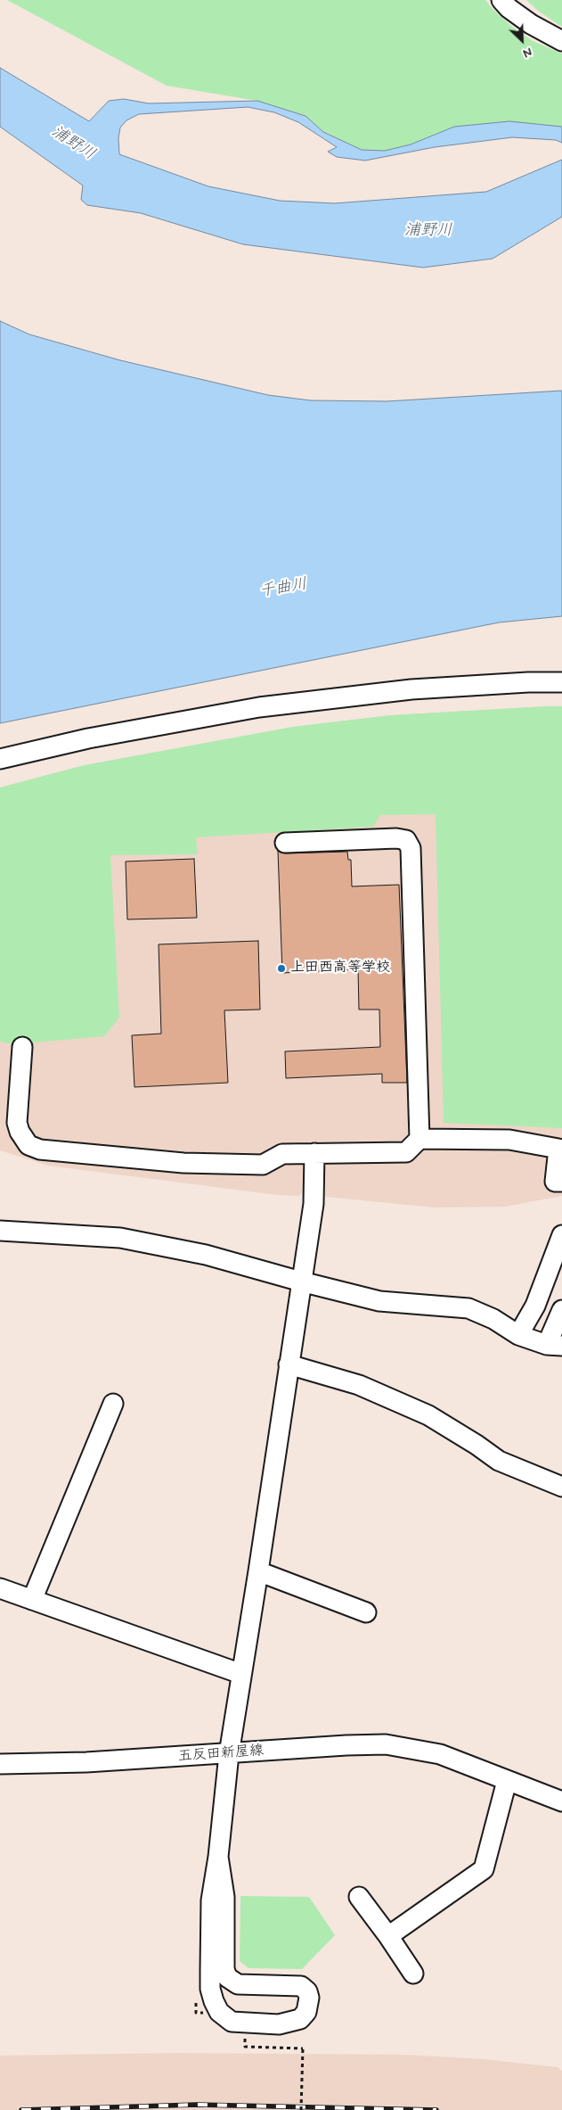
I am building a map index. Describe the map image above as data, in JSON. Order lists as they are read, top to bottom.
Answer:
{
  "streets": {
    "street": ["五反田新屋線"]
  },
  "water": ["浦野川", "千曲川"],
  "places": ["上田西高等学校"],
  "north": "bottom right"
}
